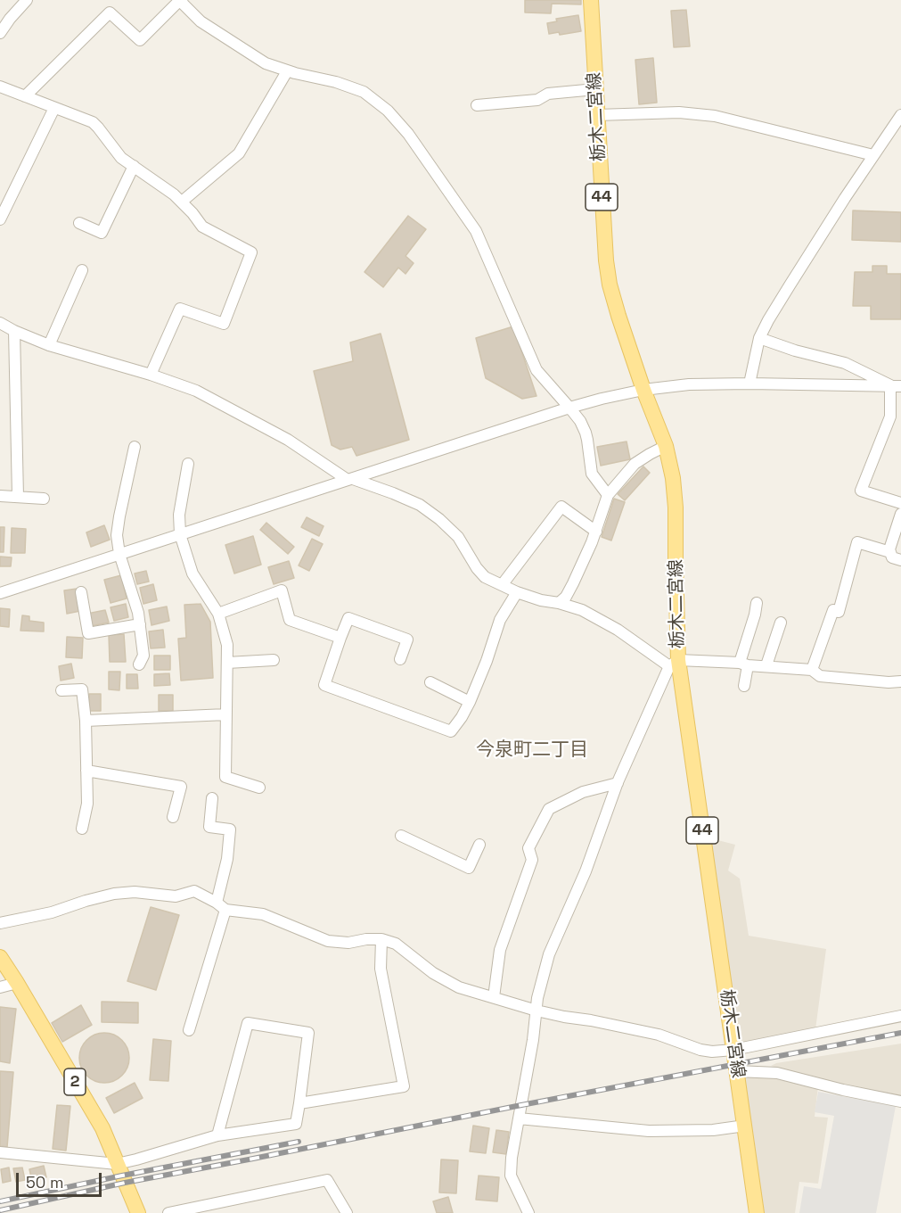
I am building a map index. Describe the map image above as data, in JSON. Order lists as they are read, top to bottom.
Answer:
{
  "streets": {
    "main road": ["栃木二宮線", "44", "2"]
  },
  "districts": ["今泉町二丁目"],
  "scale_bar": "50 m"
}
